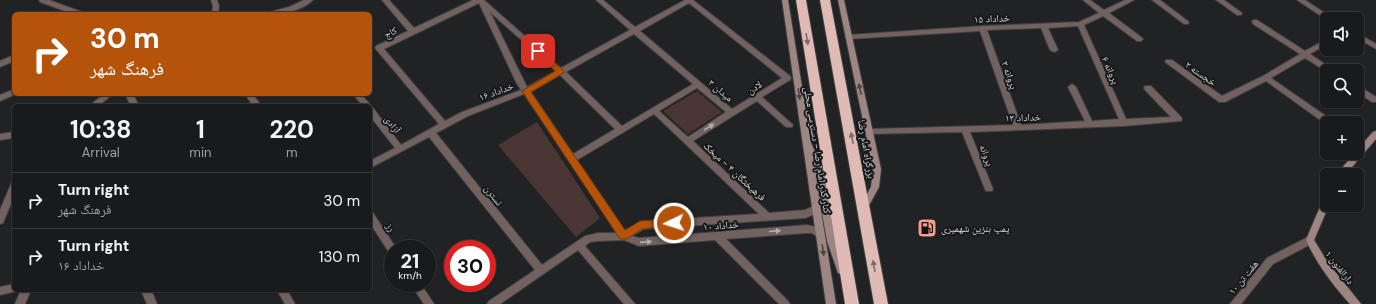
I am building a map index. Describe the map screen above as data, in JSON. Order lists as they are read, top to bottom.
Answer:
{
  "streets": {
    "highway": ["بزرگراه امام رضا"],
    "main road": ["کنار گذر امام رضا - دسترسی محلی", "دارالفنون ۱"],
    "street": [
      "خداداد ۱۵",
      "کاج",
      "پروانه ۶",
      "خجسته ۲",
      "پروانه ۲",
      "لادن",
      "میدان ۳",
      "خداداد ۱۶",
      "خداداد ۱۳",
      "آزادی",
      "پروانه",
      "فرهیختگان ۴ - میخک",
      "نسترن",
      "خداداد ۱۰",
      "رز",
      "هفت تن ۱۰"
    ]
  },
  "crossings": [
    ["خداداد ۱۵", "پروانه ۶"],
    ["خداداد ۱۵", "پروانه ۲"],
    ["کاج", "خداداد ۱۶"],
    ["پروانه ۶", "خداداد ۱۳"],
    ["پروانه ۲", "خداداد ۱۳"],
    ["لادن", "میدان ۳"],
    ["لادن", "خداداد ۱۶"],
    ["میدان ۳", "فرهیختگان ۴ - میخک"],
    ["خداداد ۱۶", "آزادی"],
    ["خداداد ۱۶", "نسترن"],
    ["خداداد ۱۳", "پروانه"],
    ["کنار گذر امام رضا - دسترسی محلی", "خداداد ۱۰"],
    ["فرهیختگان ۴ - میخک", "خداداد ۱۰"],
    ["نسترن", "خداداد ۱۰"],
    ["دارالفنون ۱", "هفت تن ۱۰"]
  ],
  "places": {
    "fuel station": ["پمپ بنزین شهمیری"]
  },
  "page": {
    "map_buttons": ["+", "−"],
    "turn": ["30 m", "فرهنگ شهر"],
    "eta": [
      "10:38",
      "Arrival",
      "1",
      "min",
      "220",
      "m"
    ],
    "list": [
      {
        "name": "Turn right",
        "note": "فرهنگ شهر",
        "value": "30 m"
      },
      {
        "name": "Turn right",
        "note": "خداداد ۱۶",
        "value": "130 m"
      }
    ],
    "speed": "21 km/h",
    "limit": "30"
  }
}
